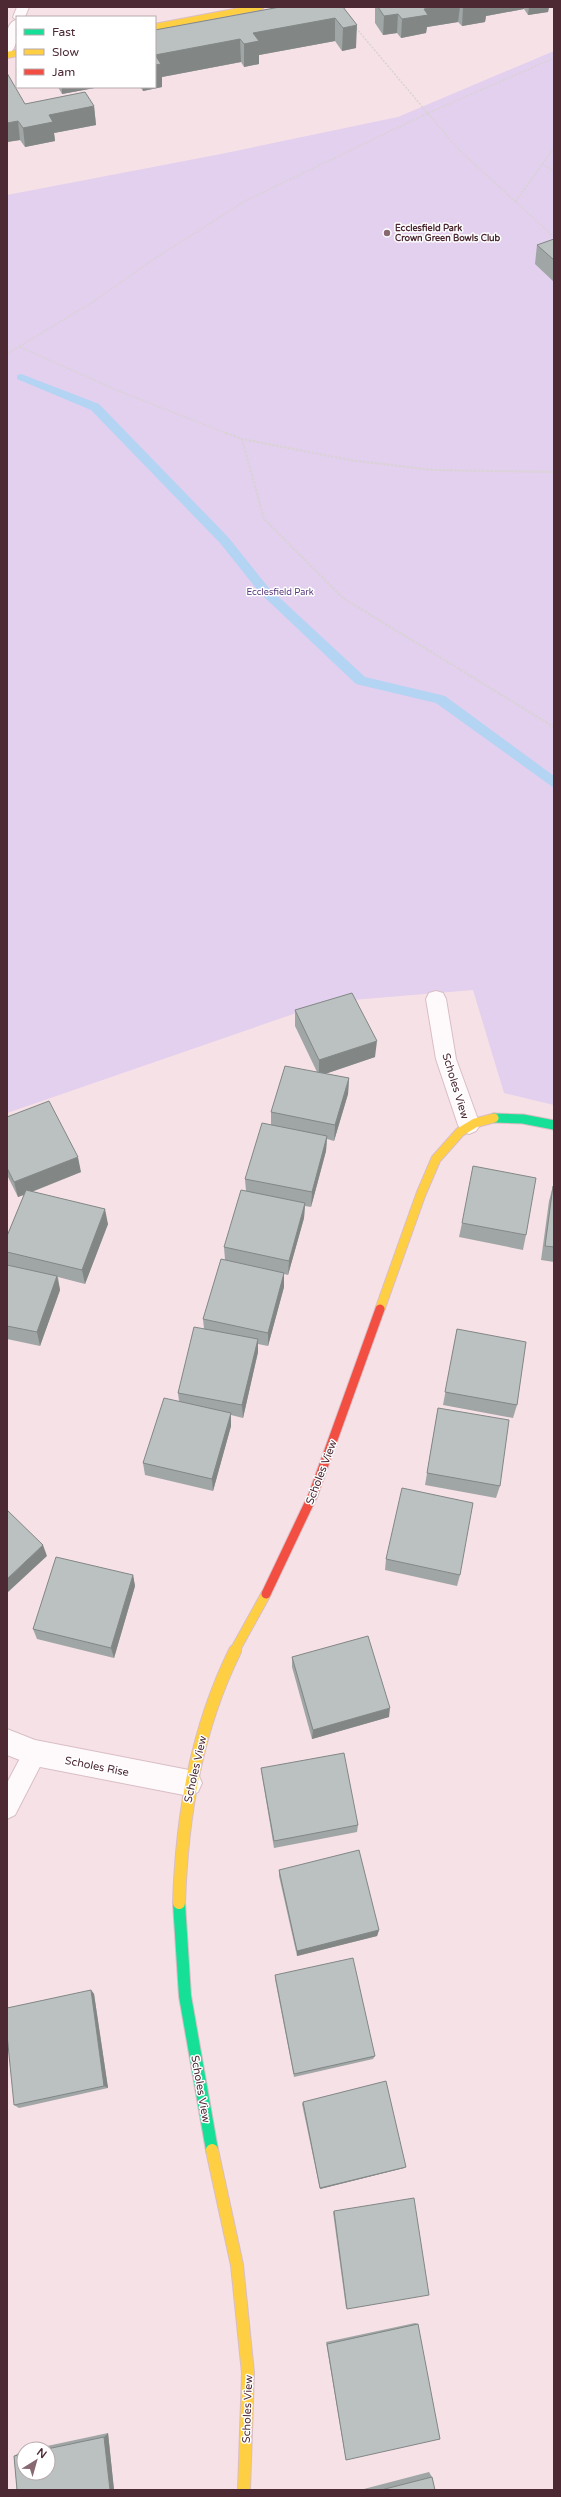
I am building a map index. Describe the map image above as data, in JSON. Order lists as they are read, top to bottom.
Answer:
{
  "streets": {
    "street": ["Scholes View", "Scholes Rise"]
  },
  "crossings": [
    ["Scholes View", "Scholes Rise"]
  ],
  "parks": ["Ecclesfield Park"],
  "places": ["Ecclesfield Park Crown Green Bowls Club"],
  "legend": ["Fast", "Slow", "Jam"],
  "north": "top right"
}
